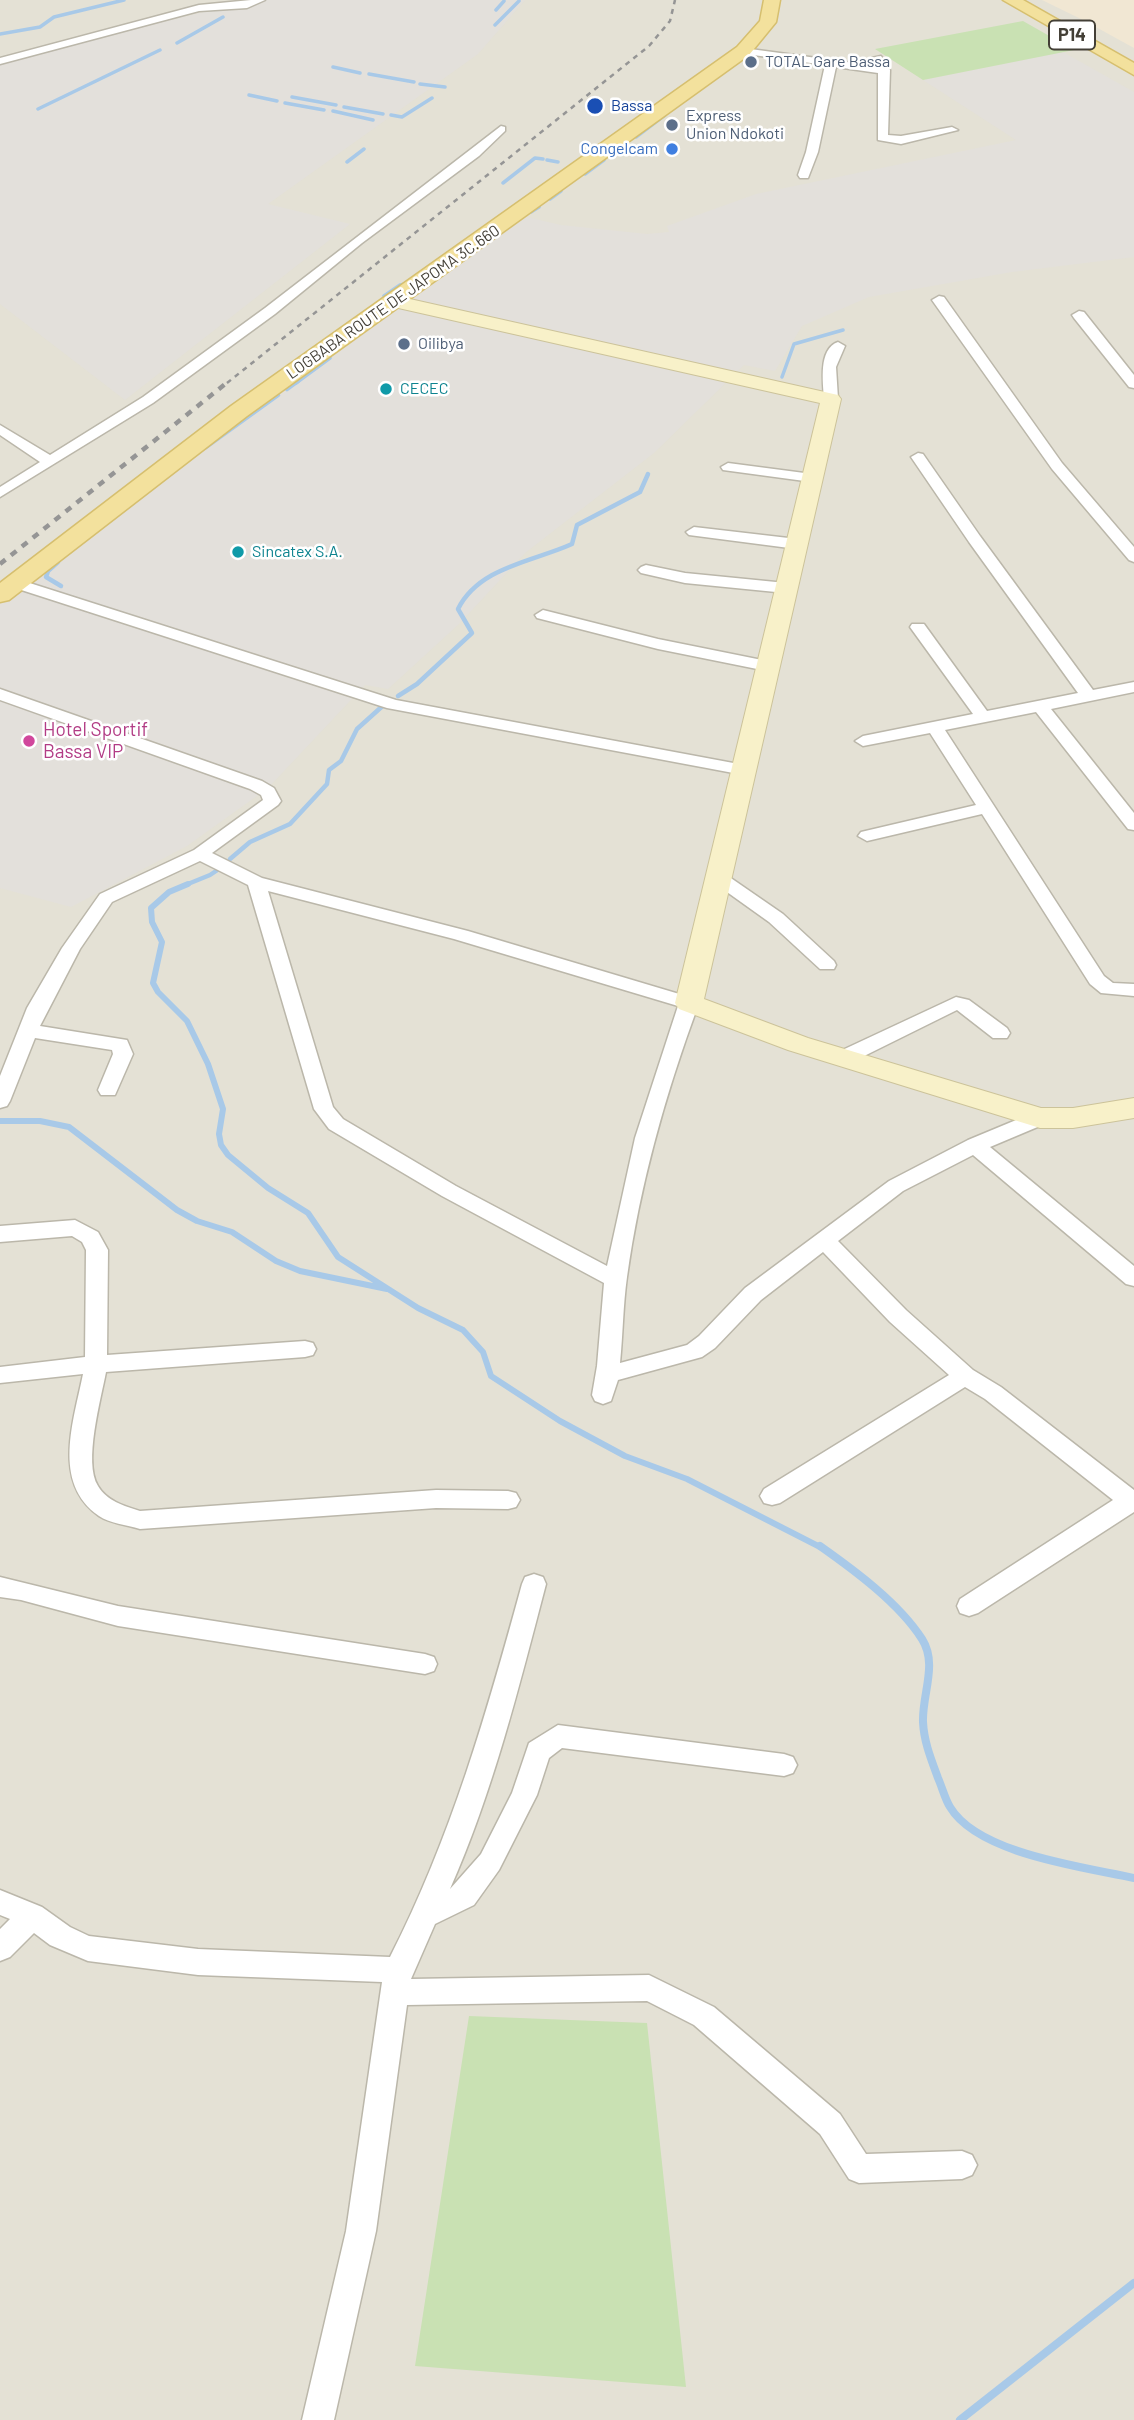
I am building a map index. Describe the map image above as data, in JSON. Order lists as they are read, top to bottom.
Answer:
{
  "streets": {
    "main road": ["P14", "LOGBABA ROUTE DE JAPOMA 3C.660"]
  },
  "places": [
    "TOTAL Gare Bassa",
    "Bassa",
    "Express Union Ndokoti",
    "Congelcam",
    "Oilibya",
    "CECEC",
    "Sincatex S.A.",
    "Hotel Sportif Bassa VIP"
  ]
}
